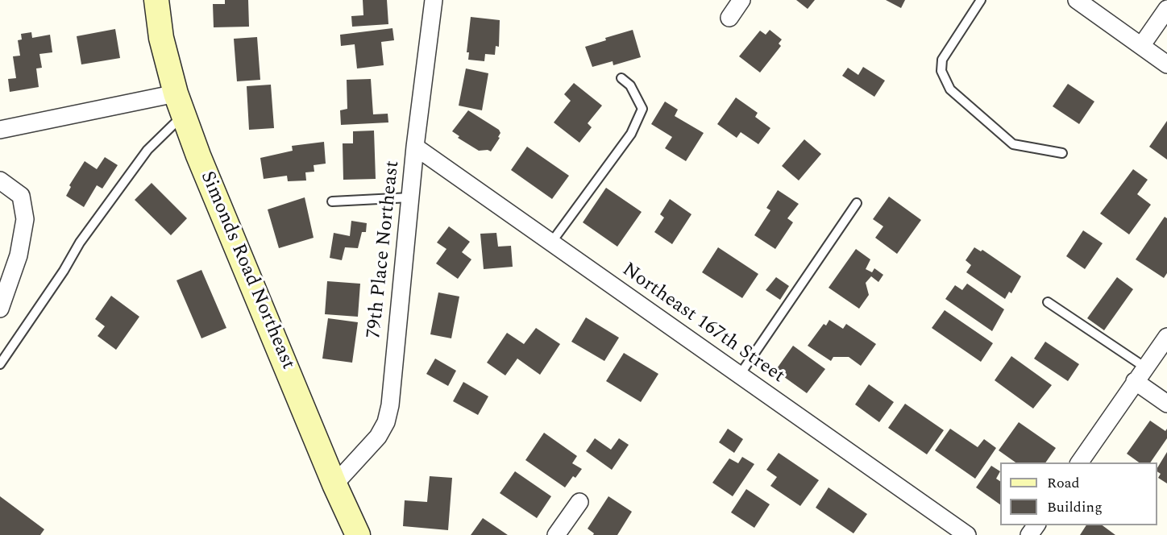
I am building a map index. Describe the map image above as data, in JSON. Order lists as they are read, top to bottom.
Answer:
{
  "streets": {
    "main road": ["Simonds Road Northeast"],
    "street": ["79th Place Northeast", "Northeast 167th Street"]
  },
  "crossings": [
    ["79th Place Northeast", "Simonds Road Northeast"],
    ["79th Place Northeast", "Northeast 167th Street"]
  ],
  "legend": ["Road", "Building"]
}
